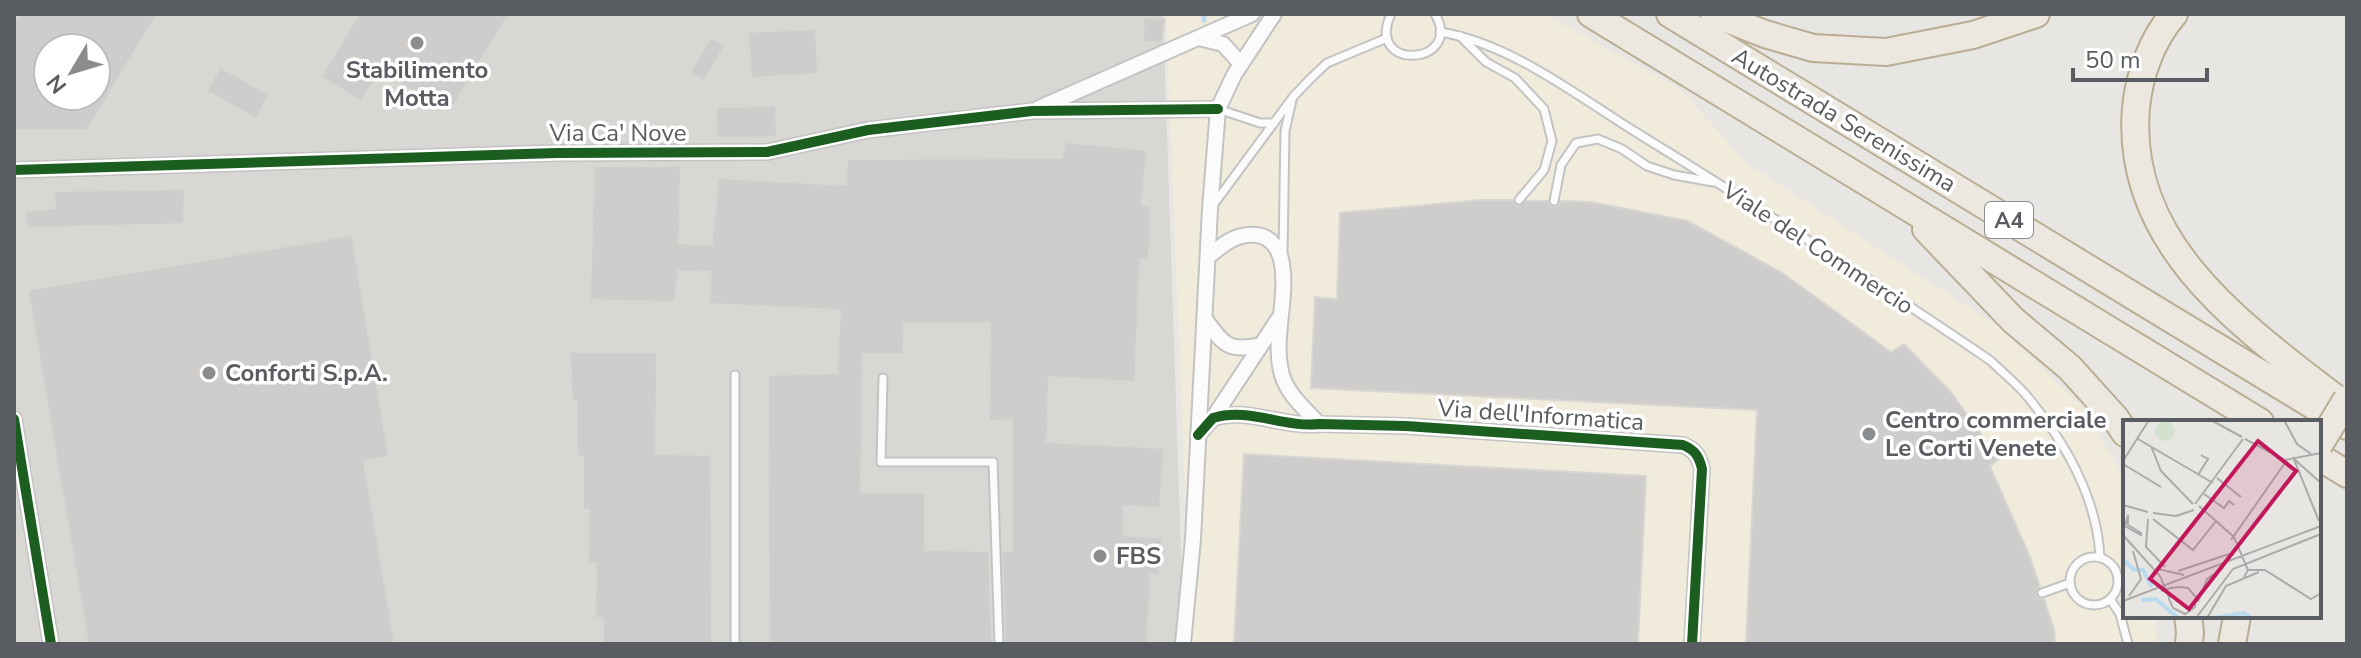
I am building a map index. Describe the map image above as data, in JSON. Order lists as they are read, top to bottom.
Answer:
{
  "streets": {
    "highway": ["Autostrada Serenissima", "A4"],
    "street": ["Via Ca' Nove", "Via dell'Informatica"],
    "lane": ["Viale del Commercio"]
  },
  "crossings": [
    ["Autostrada Serenissima", "A4"]
  ],
  "places": [
    "Stabilimento Motta",
    "Conforti S.p.A.",
    "Centro commerciale Le Corti Venete",
    "FBS"
  ],
  "scale_bar": "50 m",
  "north": "bottom left"
}
